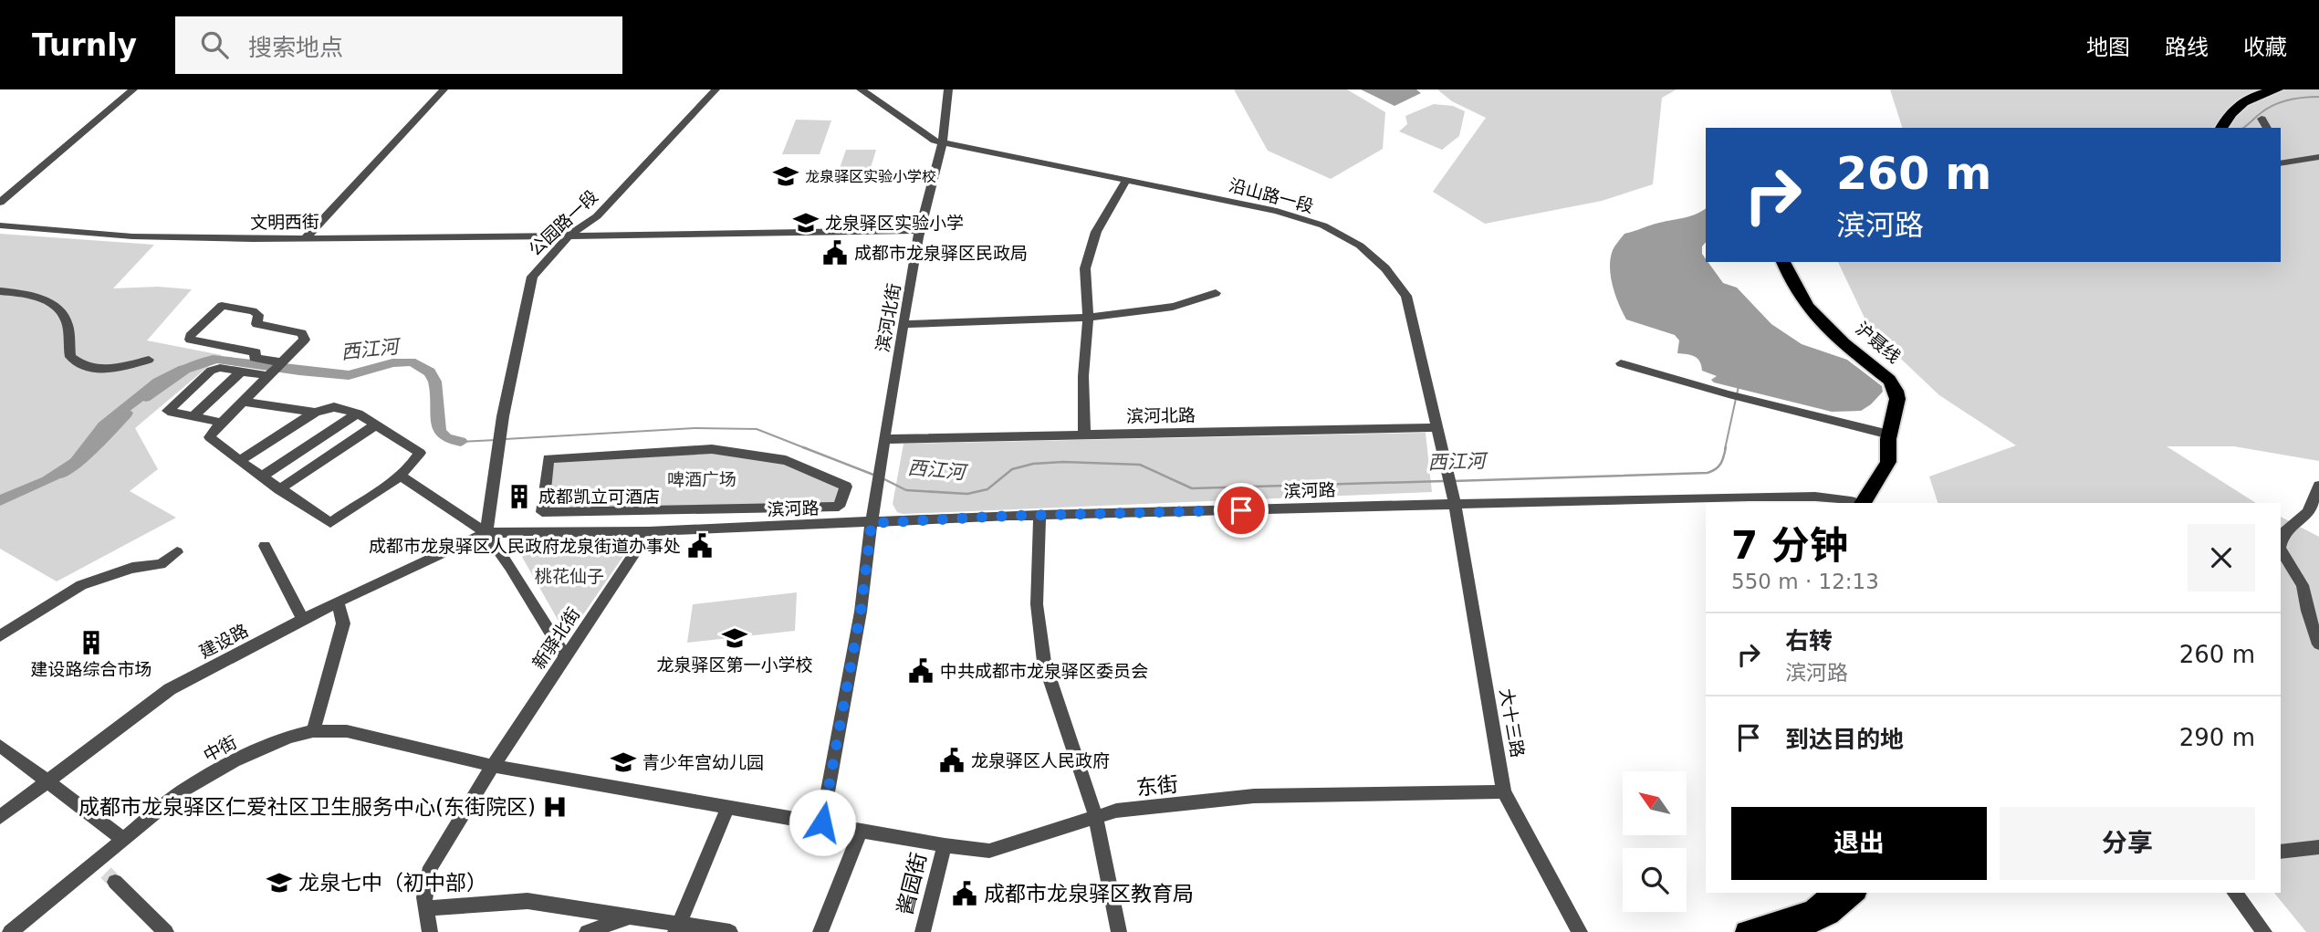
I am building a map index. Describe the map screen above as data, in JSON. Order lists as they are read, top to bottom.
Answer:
{
  "streets": {
    "highway": ["沪聂线"],
    "street": [
      "沿山路一段",
      "文明西街",
      "公园路一段",
      "滨河北街",
      "滨河北路",
      "滨河路",
      "新驿北街",
      "建设路",
      "大十三路",
      "中街",
      "东街",
      "酱园街"
    ]
  },
  "crossings": [
    ["沿山路一段", "滨河北街"],
    ["沿山路一段", "滨河北路"],
    ["沿山路一段", "大十三路"],
    ["文明西街", "公园路一段"],
    ["文明西街", "滨河北街"],
    ["公园路一段", "滨河路"],
    ["公园路一段", "建设路"],
    ["滨河北街", "滨河北路"],
    ["滨河北街", "滨河路"],
    ["滨河北街", "东街"],
    ["滨河路", "新驿北街"],
    ["滨河路", "建设路"],
    ["滨河路", "大十三路"],
    ["新驿北街", "中街"],
    ["大十三路", "东街"],
    ["中街", "东街"],
    ["东街", "酱园街"]
  ],
  "water": ["西江河"],
  "parks": ["啤酒广场", "桃花仙子"],
  "places": {
    "school or university": [
      "龙泉驿区实验小学校",
      "龙泉驿区实验小学",
      "龙泉驿区第一小学校",
      "青少年宫幼儿园",
      "龙泉七中（初中部）"
    ],
    "public building": [
      "成都市龙泉驿区民政局",
      "成都市龙泉驿区人民政府龙泉街道办事处",
      "中共成都市龙泉驿区委员会",
      "龙泉驿区人民政府",
      "成都市龙泉驿区教育局"
    ],
    "building": ["成都凯立可酒店", "建设路综合市场"],
    "hospital": ["成都市龙泉驿区仁爱社区卫生服务中心(东街院区)"]
  },
  "north": "top left",
  "page": {
    "header": "Turnly",
    "search": "搜索地点",
    "nav": ["地图", "路线", "收藏"],
    "turn": ["260 m", "滨河路"],
    "heading": ["7 分钟", "550 m · 12:13"],
    "list": [
      {
        "name": "右转",
        "note": "滨河路",
        "value": "260 m"
      },
      {
        "name": "到达目的地",
        "value": "290 m"
      }
    ],
    "buttons": ["退出", "分享"]
  }
}
